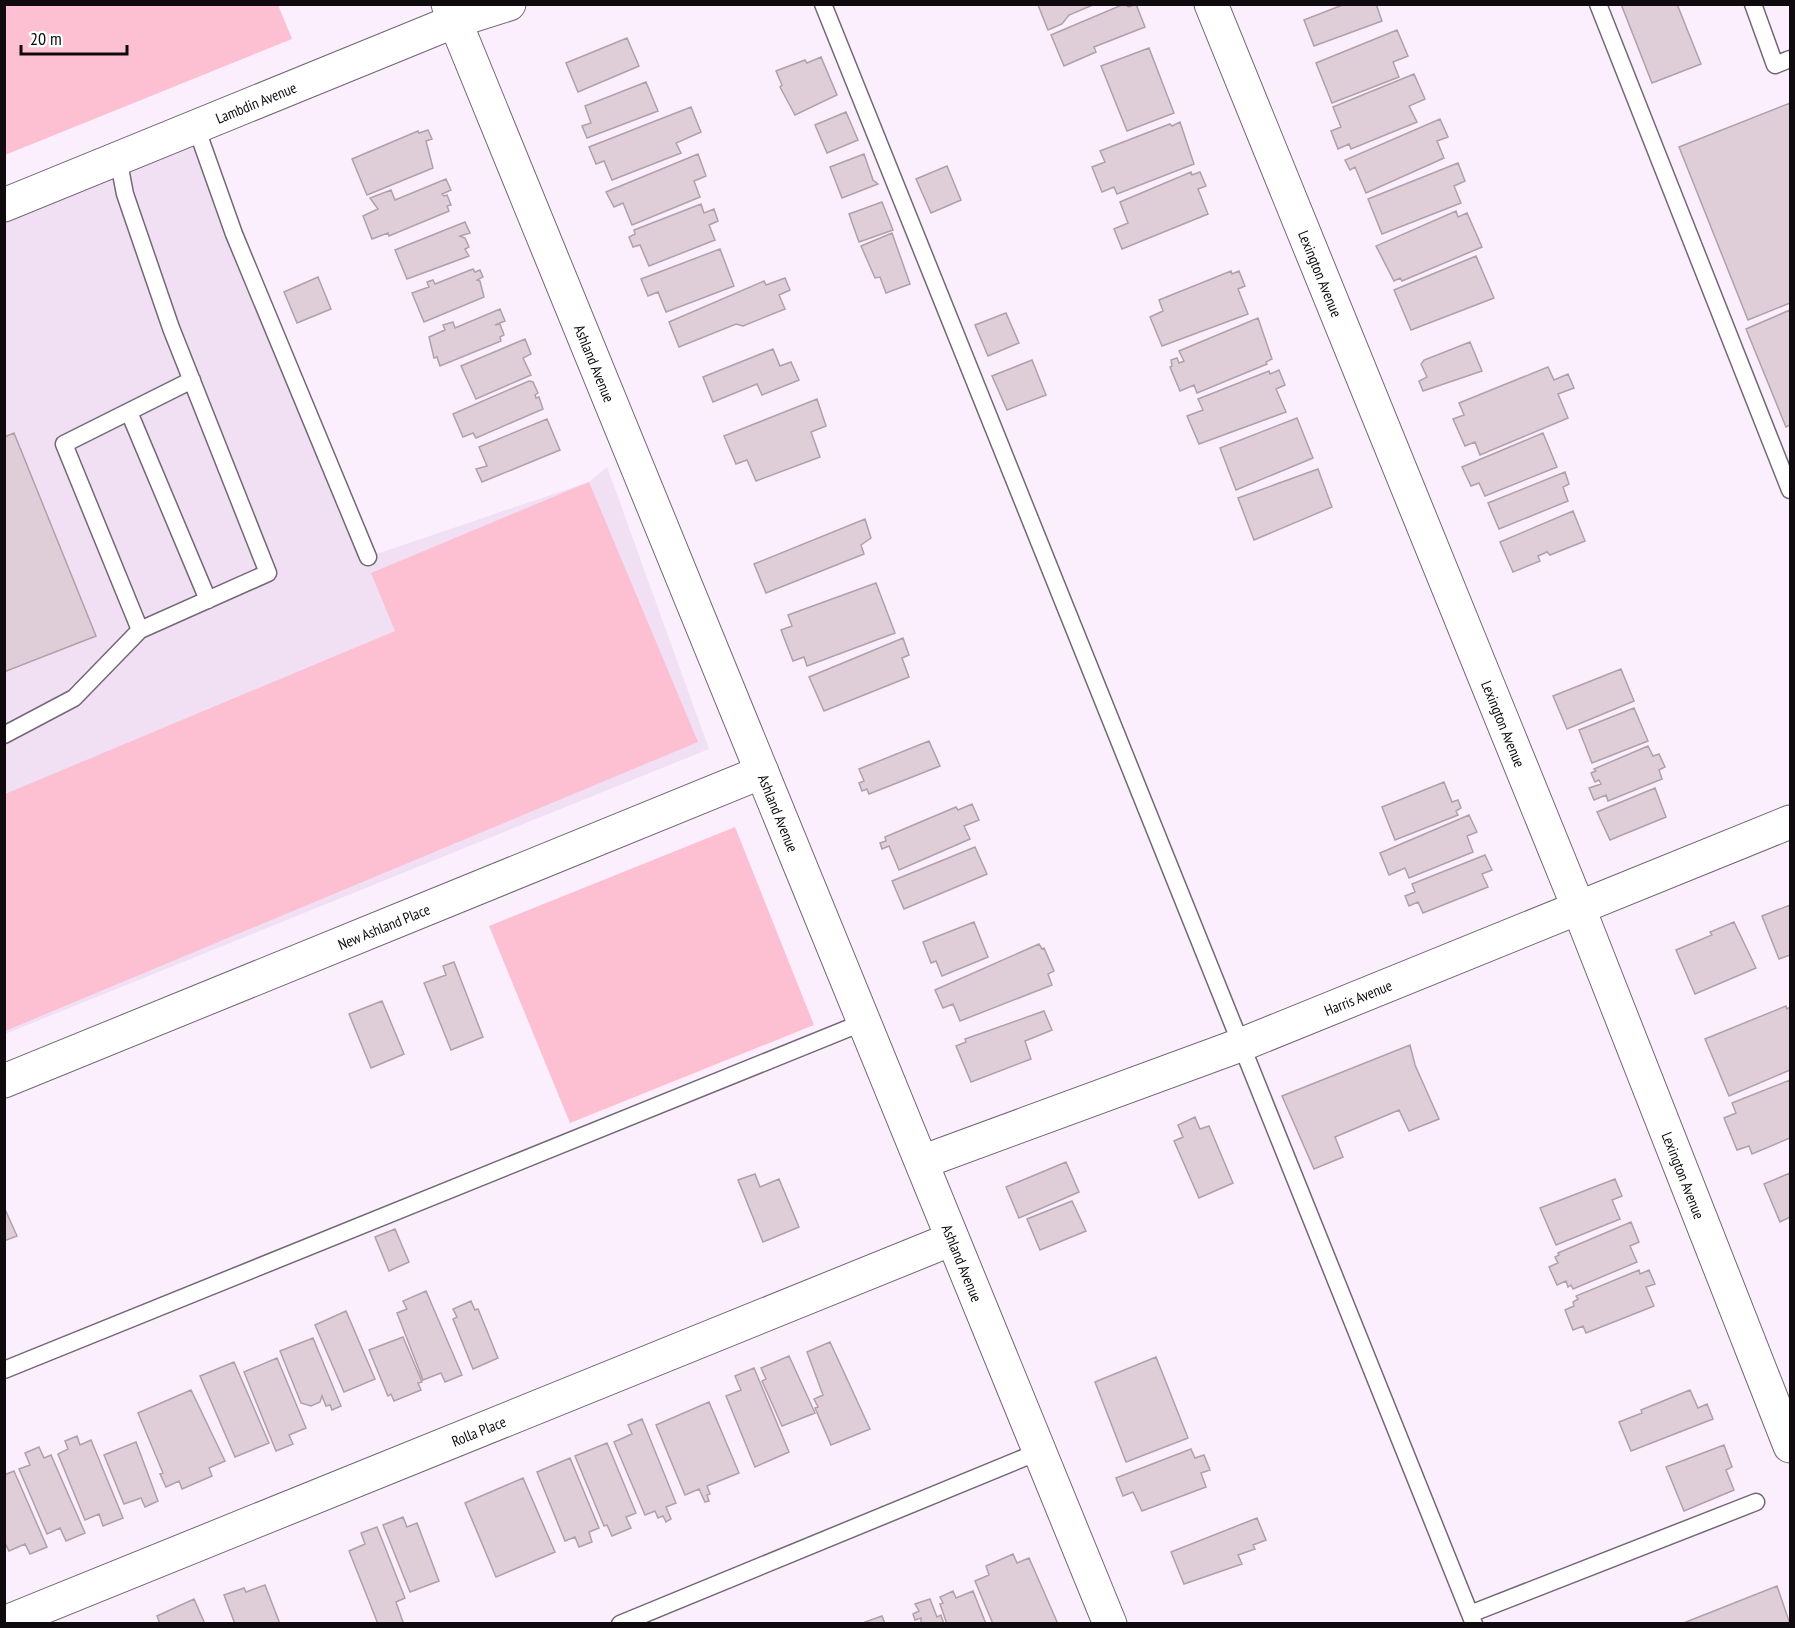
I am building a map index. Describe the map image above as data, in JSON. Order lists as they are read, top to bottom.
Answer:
{
  "streets": {
    "street": [
      "Lambdin Avenue",
      "Lexington Avenue",
      "Ashland Avenue",
      "New Ashland Place",
      "Harris Avenue",
      "Rolla Place"
    ]
  },
  "crossings": [
    ["Lambdin Avenue", "Ashland Avenue"],
    ["Lexington Avenue", "Harris Avenue"],
    ["Ashland Avenue", "New Ashland Place"],
    ["Ashland Avenue", "Harris Avenue"],
    ["Ashland Avenue", "Rolla Place"]
  ],
  "scale_bar": "20 m"
}
